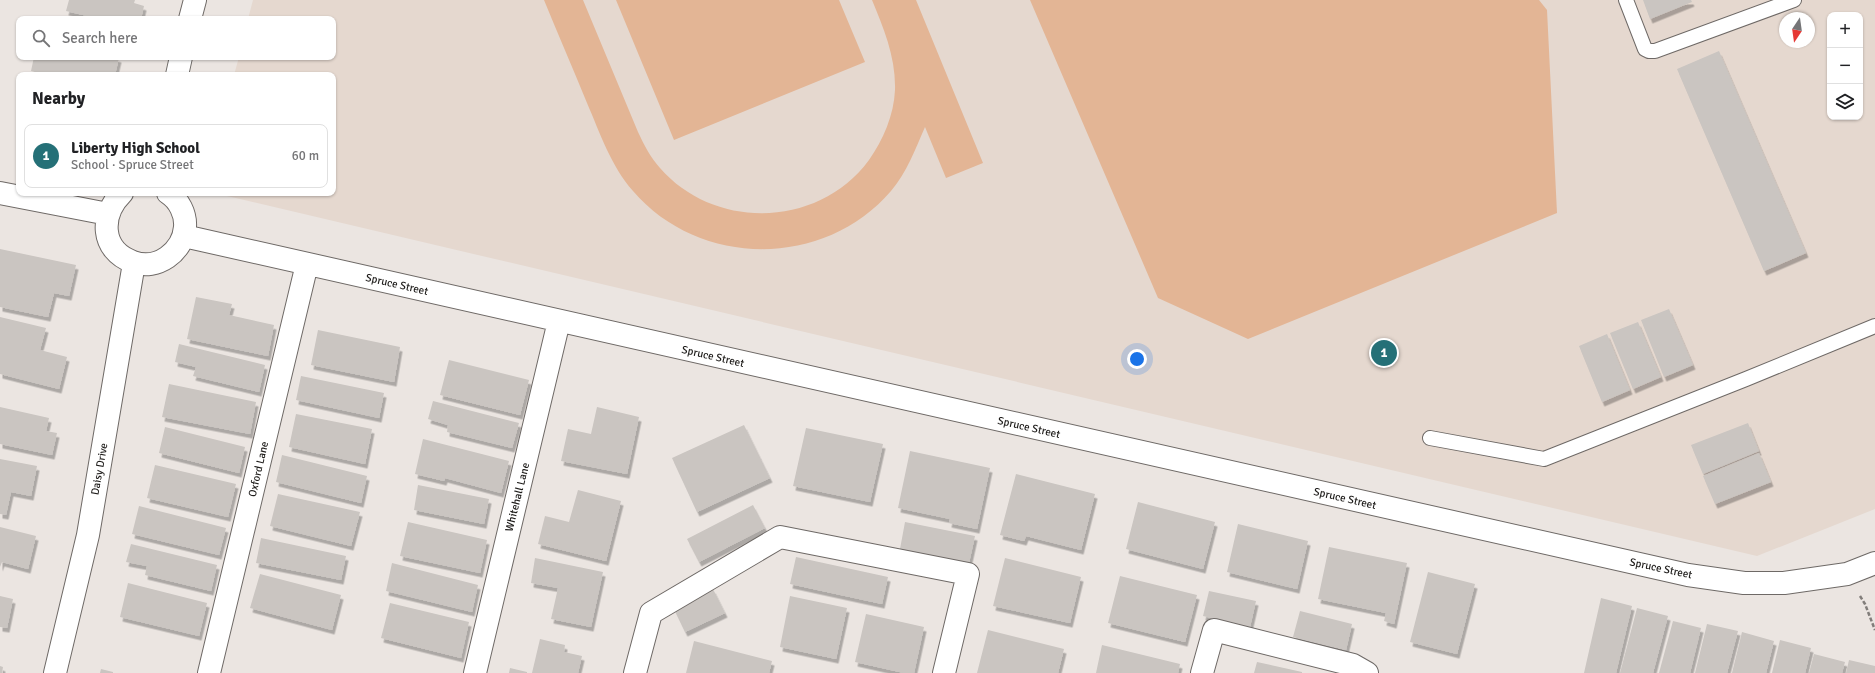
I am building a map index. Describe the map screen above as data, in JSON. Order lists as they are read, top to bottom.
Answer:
{
  "streets": {
    "street": [
      "Spruce Street",
      "Daisy Drive",
      "Oxford Lane",
      "Whitehall Lane"
    ]
  },
  "crossings": [
    ["Spruce Street", "Oxford Lane"],
    ["Spruce Street", "Whitehall Lane"]
  ],
  "north": "bottom",
  "page": {
    "map_buttons": ["+", "−"],
    "search": "Search here",
    "heading": "Nearby",
    "list": [
      {
        "mark": "1",
        "name": "Liberty High School",
        "note": "School · Spruce Street",
        "value": "60 m"
      }
    ],
    "pins": "1"
  }
}
